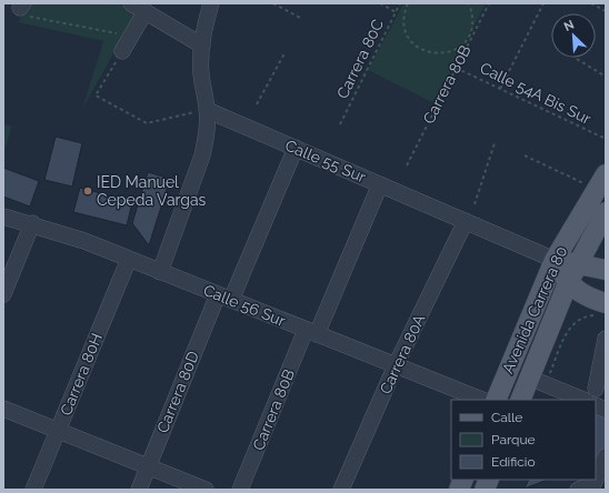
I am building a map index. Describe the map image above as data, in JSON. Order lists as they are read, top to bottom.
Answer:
{
  "streets": {
    "main road": ["Avenida Carrera 80"],
    "street": [
      "Carrera 80B",
      "Calle 55 Sur",
      "Calle 56 Sur",
      "Carrera 80A",
      "Carrera 80H",
      "Carrera 80D"
    ],
    "path": ["Carrera 80C", "Calle 54A Bis Sur"]
  },
  "crossings": [
    ["Carrera 80B", "Calle 54A Bis Sur"],
    ["Carrera 80B", "Calle 55 Sur"],
    ["Carrera 80B", "Calle 56 Sur"],
    ["Calle 55 Sur", "Avenida Carrera 80"],
    ["Calle 55 Sur", "Carrera 80A"],
    ["Calle 55 Sur", "Carrera 80D"],
    ["Calle 56 Sur", "Carrera 80A"],
    ["Calle 56 Sur", "Carrera 80H"],
    ["Calle 56 Sur", "Carrera 80D"]
  ],
  "places": ["IED Manuel Cepeda Vargas"],
  "legend": ["Calle", "Parque", "Edificio"],
  "north": "top left"
}
